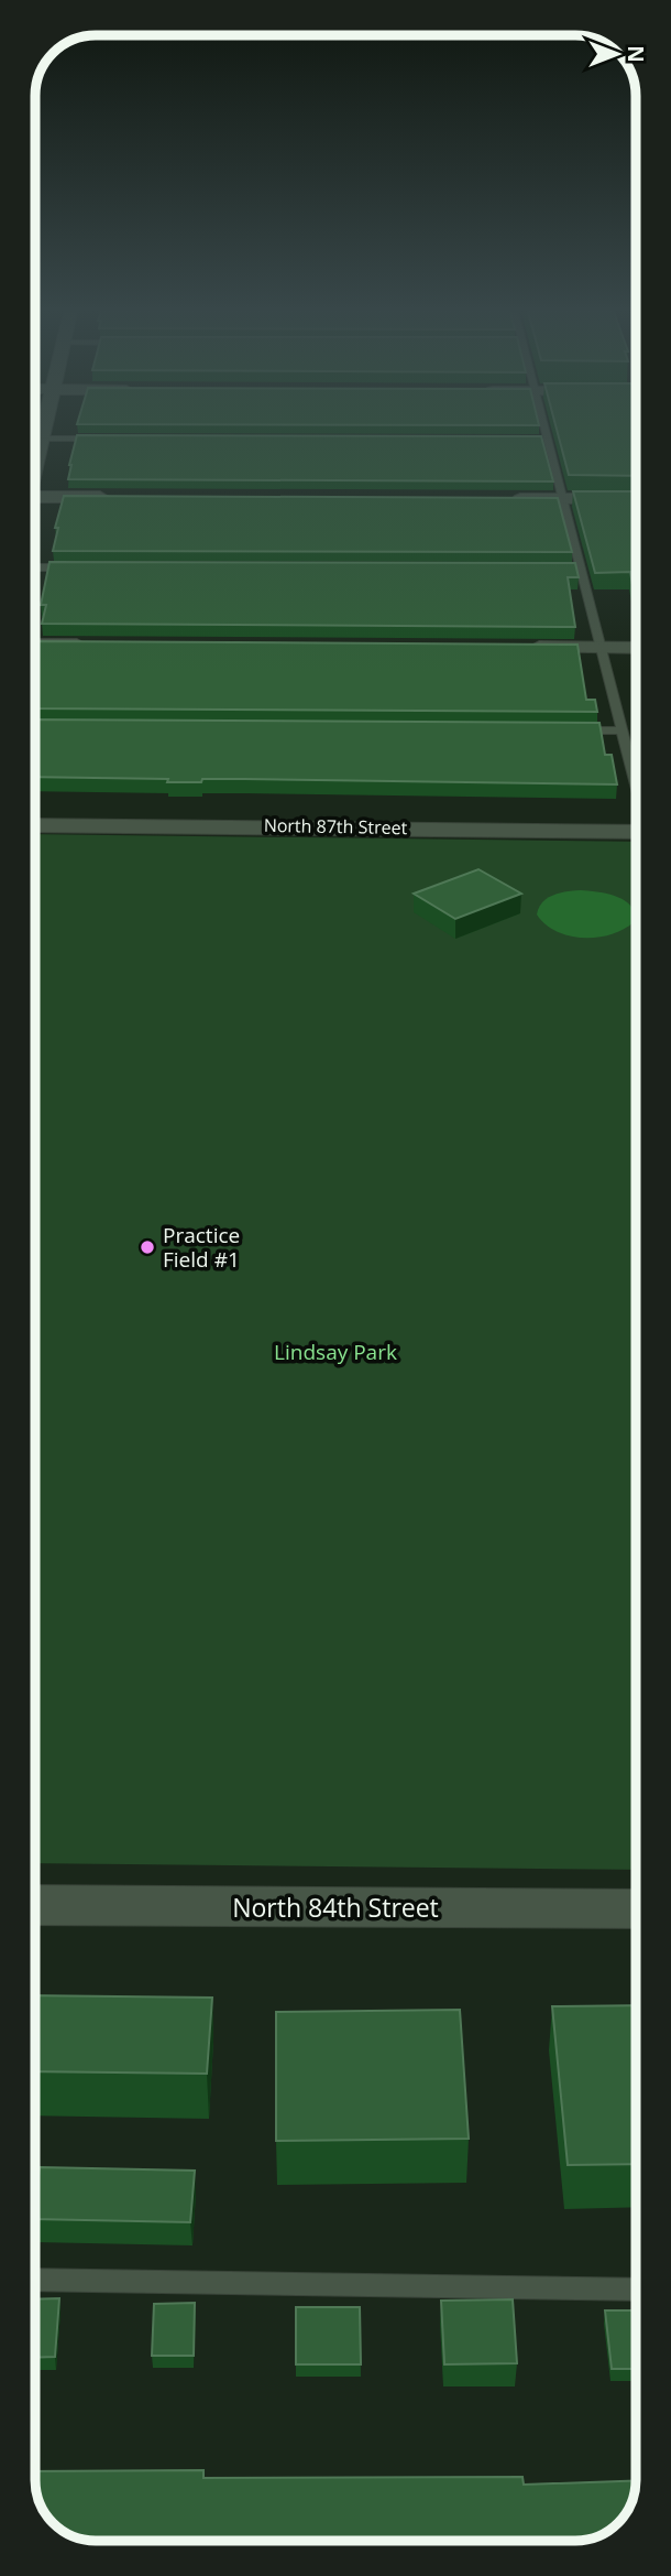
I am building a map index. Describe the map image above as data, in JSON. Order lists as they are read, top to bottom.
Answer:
{
  "streets": {
    "street": ["North 87th Street", "North 84th Street"]
  },
  "parks": ["Lindsay Park"],
  "places": ["Practice Field #1"],
  "north": "right"
}
